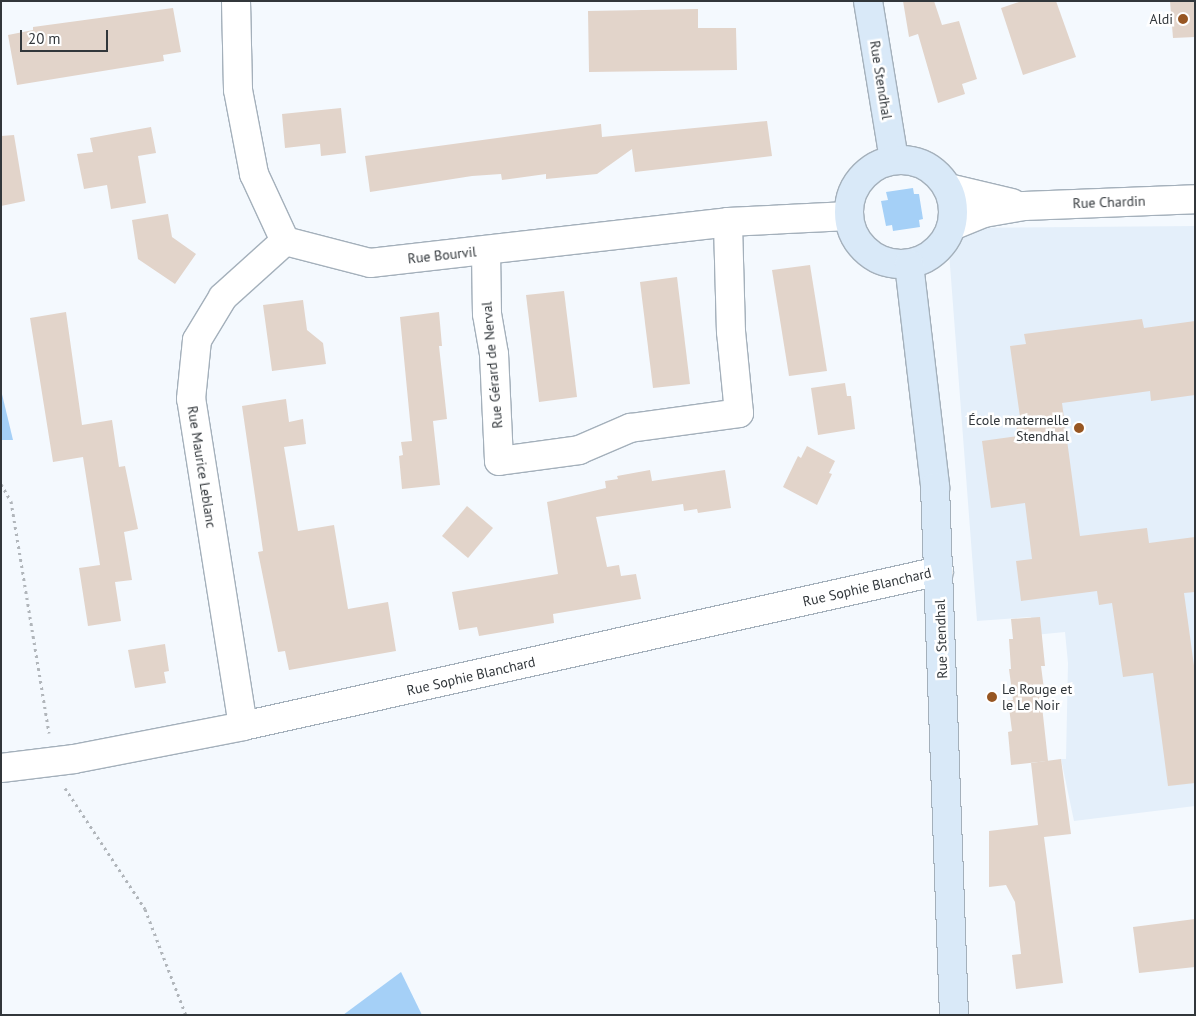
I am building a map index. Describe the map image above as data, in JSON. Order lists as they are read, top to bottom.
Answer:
{
  "streets": {
    "street": [
      "Rue Stendhal",
      "Rue Chardin",
      "Rue Bourvil",
      "Rue Gérard de Nerval",
      "Rue Maurice Leblanc",
      "Rue Sophie Blanchard"
    ]
  },
  "crossings": [
    ["Rue Stendhal", "Rue Chardin"],
    ["Rue Stendhal", "Rue Bourvil"],
    ["Rue Stendhal", "Rue Sophie Blanchard"],
    ["Rue Chardin", "Rue Bourvil"],
    ["Rue Bourvil", "Rue Gérard de Nerval"],
    ["Rue Bourvil", "Rue Maurice Leblanc"],
    ["Rue Maurice Leblanc", "Rue Sophie Blanchard"]
  ],
  "places": ["Aldi", "École maternelle Stendhal", "Le Rouge et le Le Noir"],
  "scale_bar": "20 m"
}
